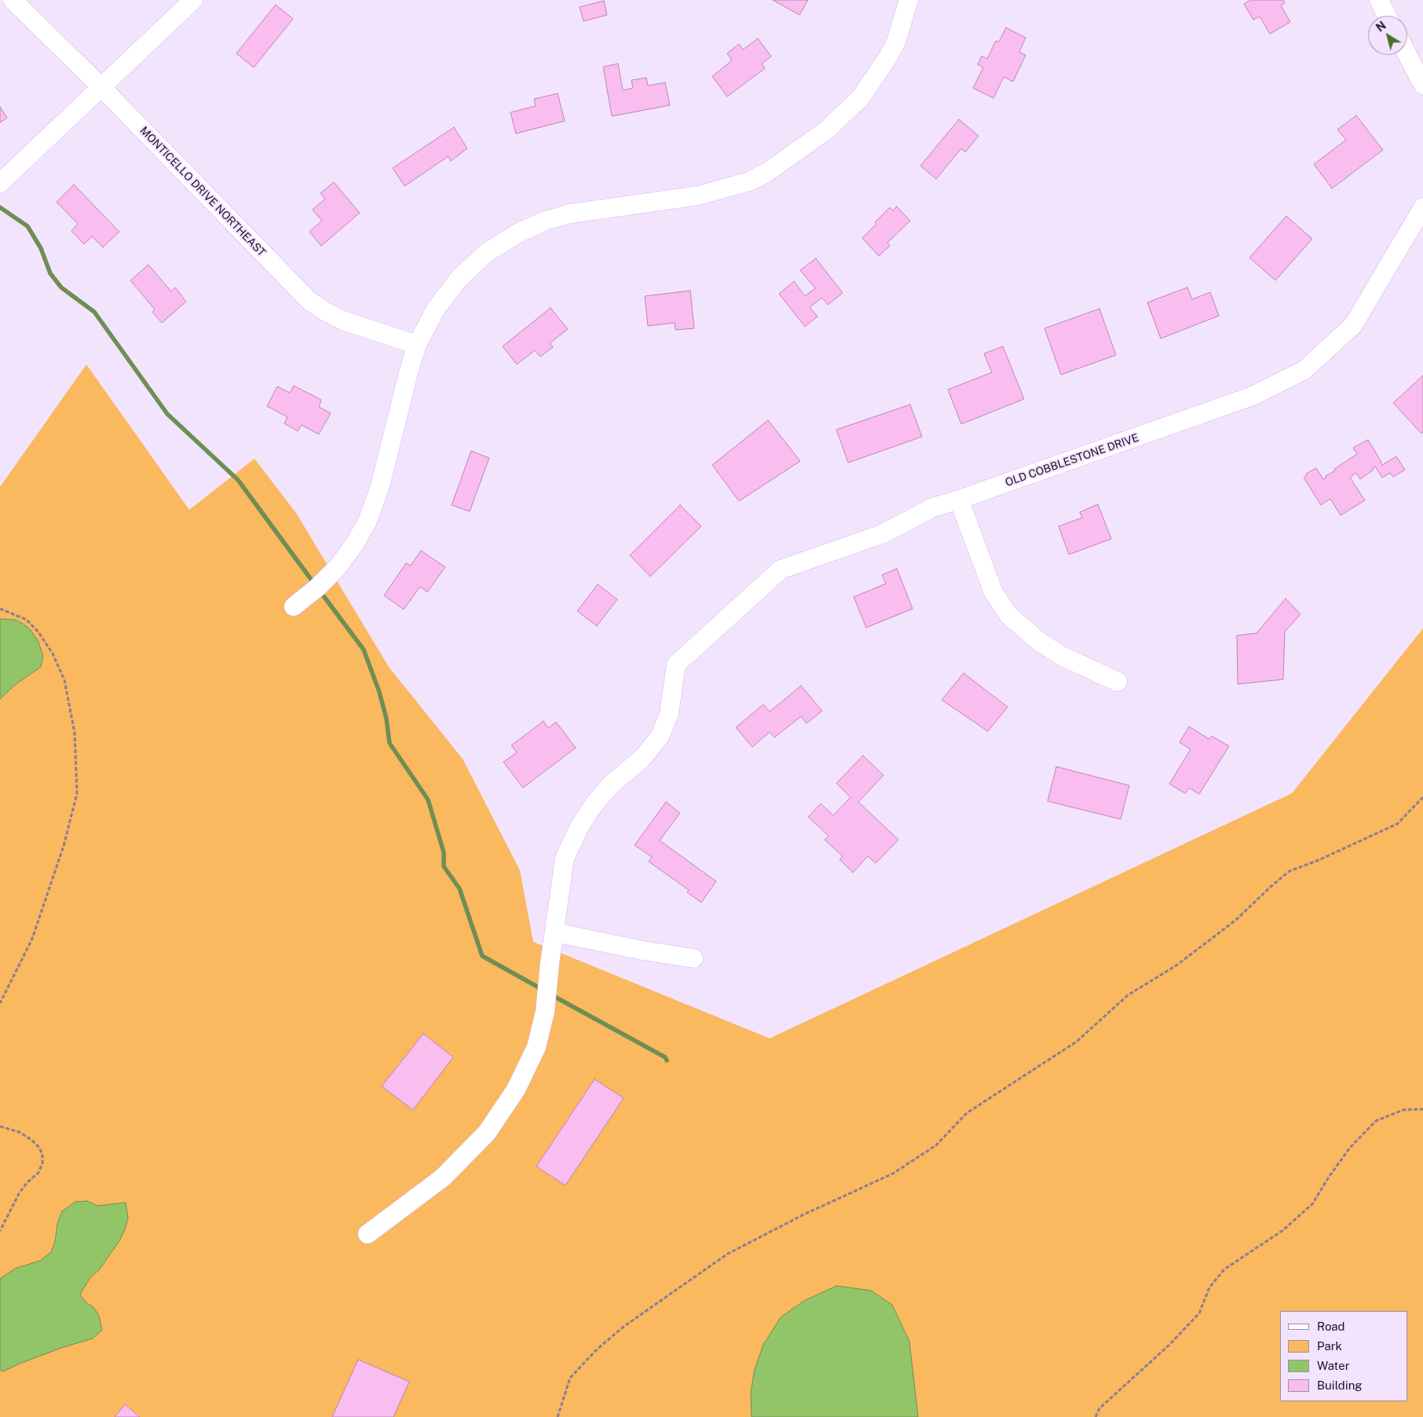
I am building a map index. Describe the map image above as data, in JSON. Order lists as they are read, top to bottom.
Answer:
{
  "streets": {
    "street": ["MONTICELLO DRIVE NORTHEAST", "OLD COBBLESTONE DRIVE"]
  },
  "legend": [
    "Road",
    "Park",
    "Water",
    "Building"
  ],
  "north": "top left"
}
